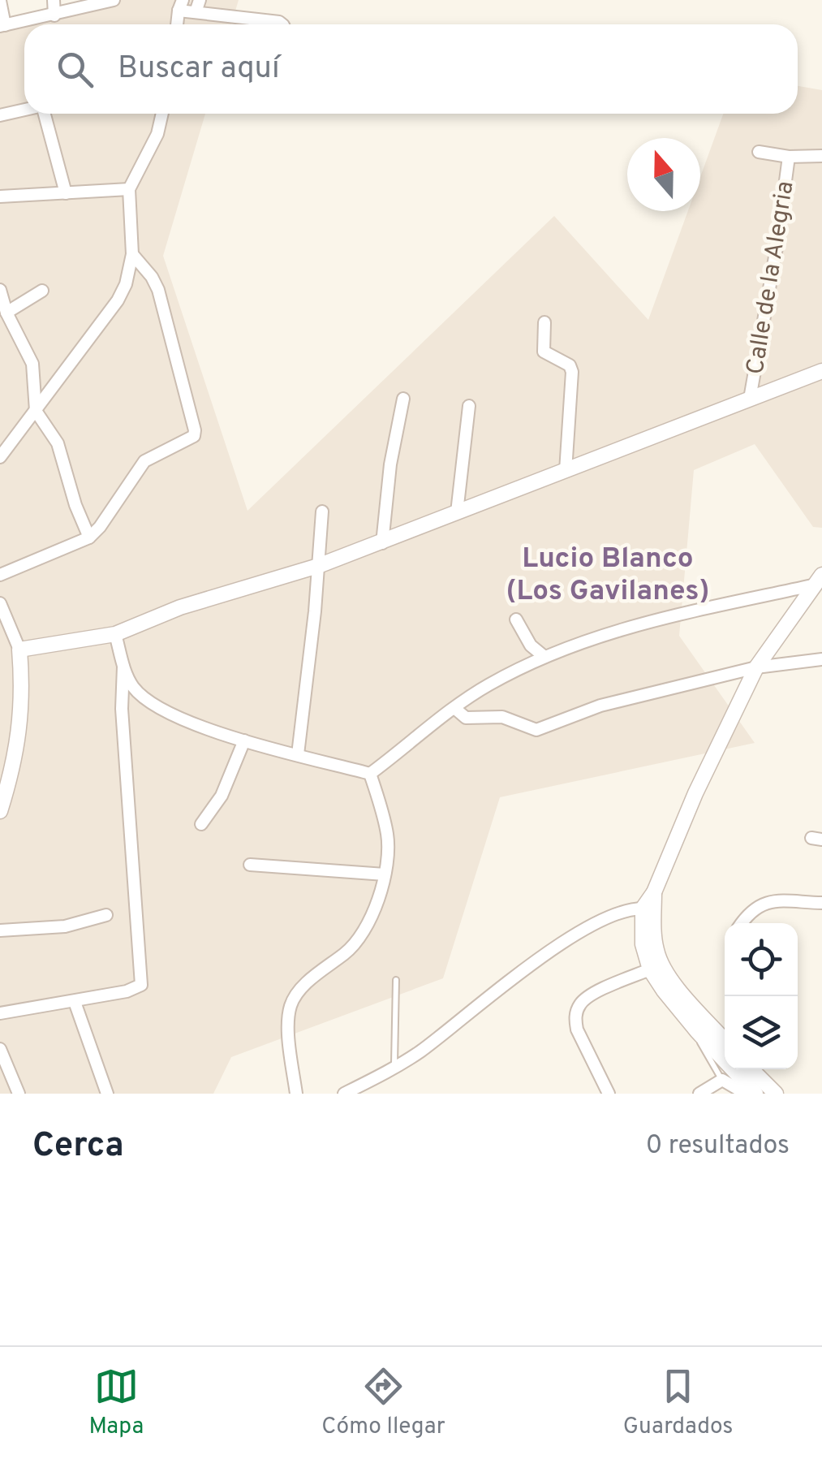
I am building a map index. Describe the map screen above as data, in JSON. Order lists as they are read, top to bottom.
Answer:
{
  "streets": {
    "street": ["Calle de la Alegria"]
  },
  "districts": ["Lucio Blanco (Los Gavilanes)"],
  "north": "top",
  "page": {
    "search": "Buscar aquí",
    "heading": ["Cerca", "0 resultados"],
    "nav": ["Mapa", "Cómo llegar", "Guardados"]
  }
}
